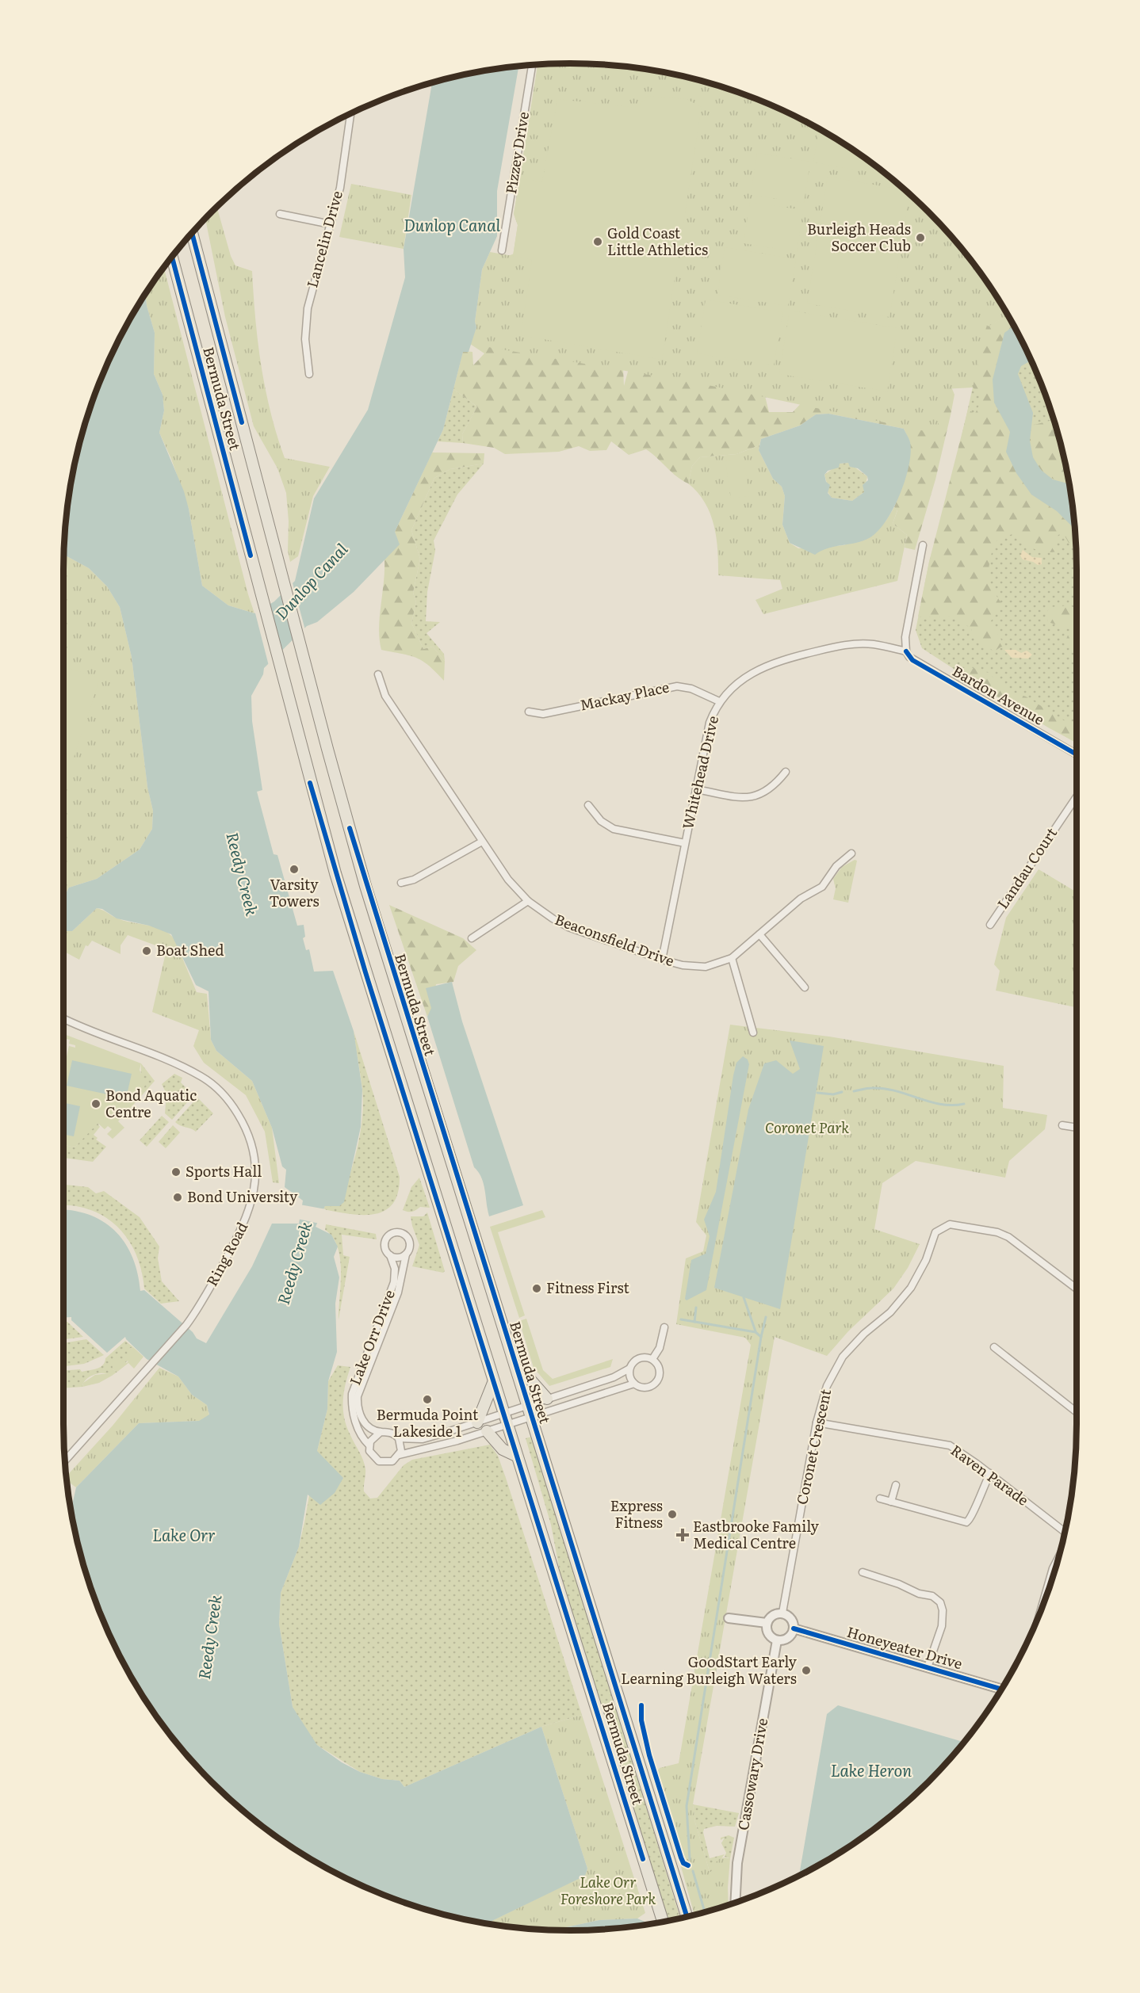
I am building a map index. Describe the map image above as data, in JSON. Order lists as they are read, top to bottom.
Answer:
{
  "streets": {
    "main road": ["Bermuda Street"],
    "street": [
      "Pizzey Drive",
      "Lancelin Drive",
      "Bardon Avenue",
      "Mackay Place",
      "Whitehead Drive",
      "Landau Court",
      "Beaconsfield Drive",
      "Ring Road",
      "Lake Orr Drive",
      "Coronet Crescent",
      "Raven Parade",
      "Honeyeater Drive",
      "Cassowary Drive"
    ]
  },
  "crossings": [
    ["Bardon Avenue", "Whitehead Drive"],
    ["Mackay Place", "Whitehead Drive"],
    ["Whitehead Drive", "Beaconsfield Drive"],
    ["Coronet Crescent", "Raven Parade"],
    ["Coronet Crescent", "Honeyeater Drive"],
    ["Coronet Crescent", "Cassowary Drive"],
    ["Honeyeater Drive", "Cassowary Drive"]
  ],
  "water": [
    "Dunlop Canal",
    "Reedy Creek",
    "Lake Orr",
    "Lake Heron"
  ],
  "parks": ["Coronet Park", "Lake Orr Foreshore Park"],
  "places": {
    "other": [
      "Burleigh Heads Soccer Club",
      "Gold Coast Little Athletics",
      "Varsity Towers",
      "Boat Shed",
      "Bond Aquatic Centre",
      "Sports Hall",
      "Bond University",
      "Fitness First",
      "Bermuda Point Lakeside 1",
      "Express Fitness",
      "GoodStart Early Learning Burleigh Waters"
    ],
    "health": ["Eastbrooke Family Medical Centre"]
  }
}
